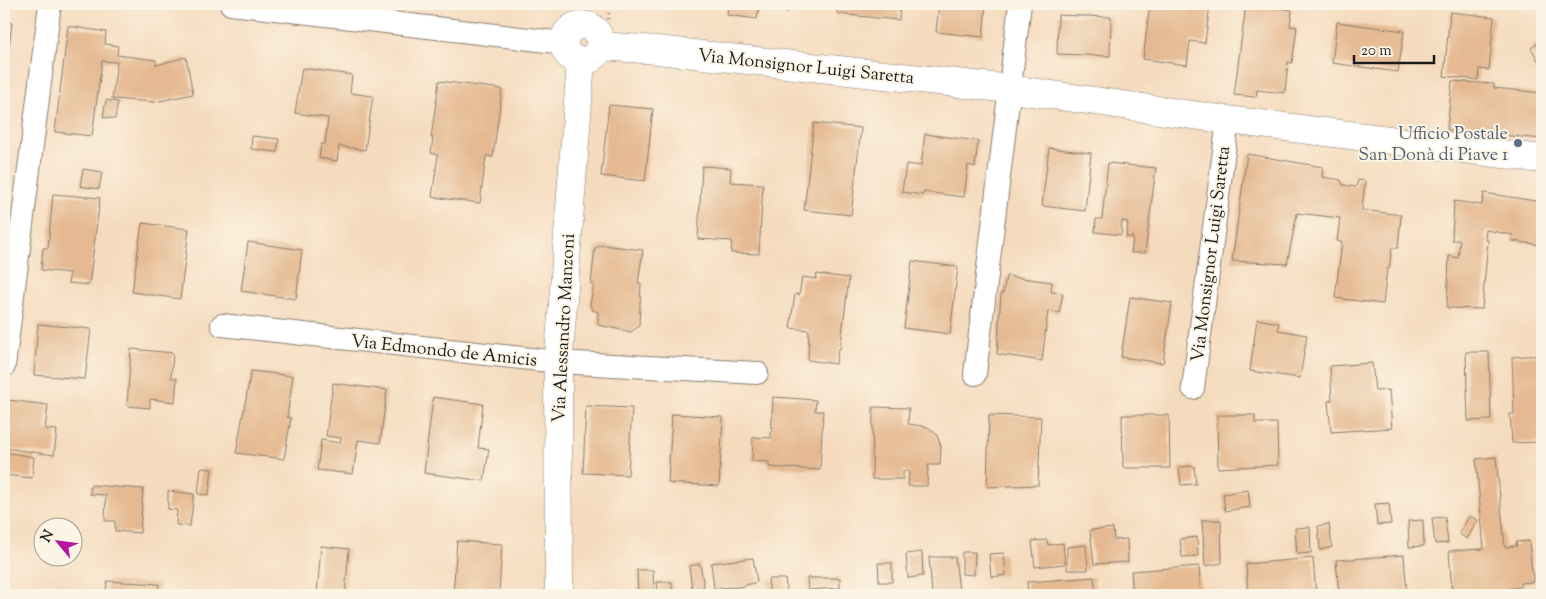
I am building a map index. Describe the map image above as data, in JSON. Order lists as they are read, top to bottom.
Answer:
{
  "streets": {
    "street": ["Via Monsignor Luigi Saretta", "Via Alessandro Manzoni", "Via Edmondo de Amicis"]
  },
  "crossings": [
    ["Via Monsignor Luigi Saretta", "Via Alessandro Manzoni"],
    ["Via Alessandro Manzoni", "Via Edmondo de Amicis"]
  ],
  "places": ["Ufficio Postale San Donà di Piave 1"],
  "scale_bar": "20 m",
  "north": "top left"
}
